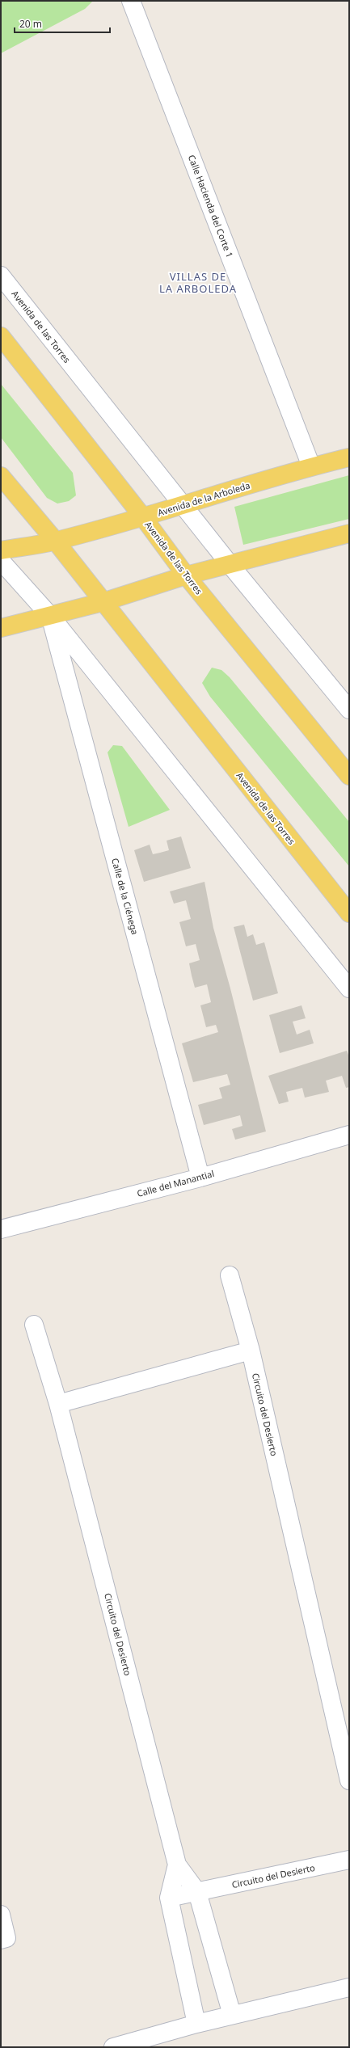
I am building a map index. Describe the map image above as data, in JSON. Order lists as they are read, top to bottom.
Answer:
{
  "streets": {
    "main road": ["Avenida de las Torres", "Avenida de la Arboleda"],
    "street": [
      "Calle Hacienda del Corte 1",
      "Calle de la Ciénega",
      "Calle del Manantial",
      "Circuito del Desierto"
    ]
  },
  "crossings": [
    ["Calle Hacienda del Corte 1", "Avenida de la Arboleda"],
    ["Avenida de las Torres", "Avenida de la Arboleda"],
    ["Calle de la Ciénega", "Calle del Manantial"]
  ],
  "districts": ["VILLAS DE LA ARBOLEDA"],
  "scale_bar": "20 m"
}
